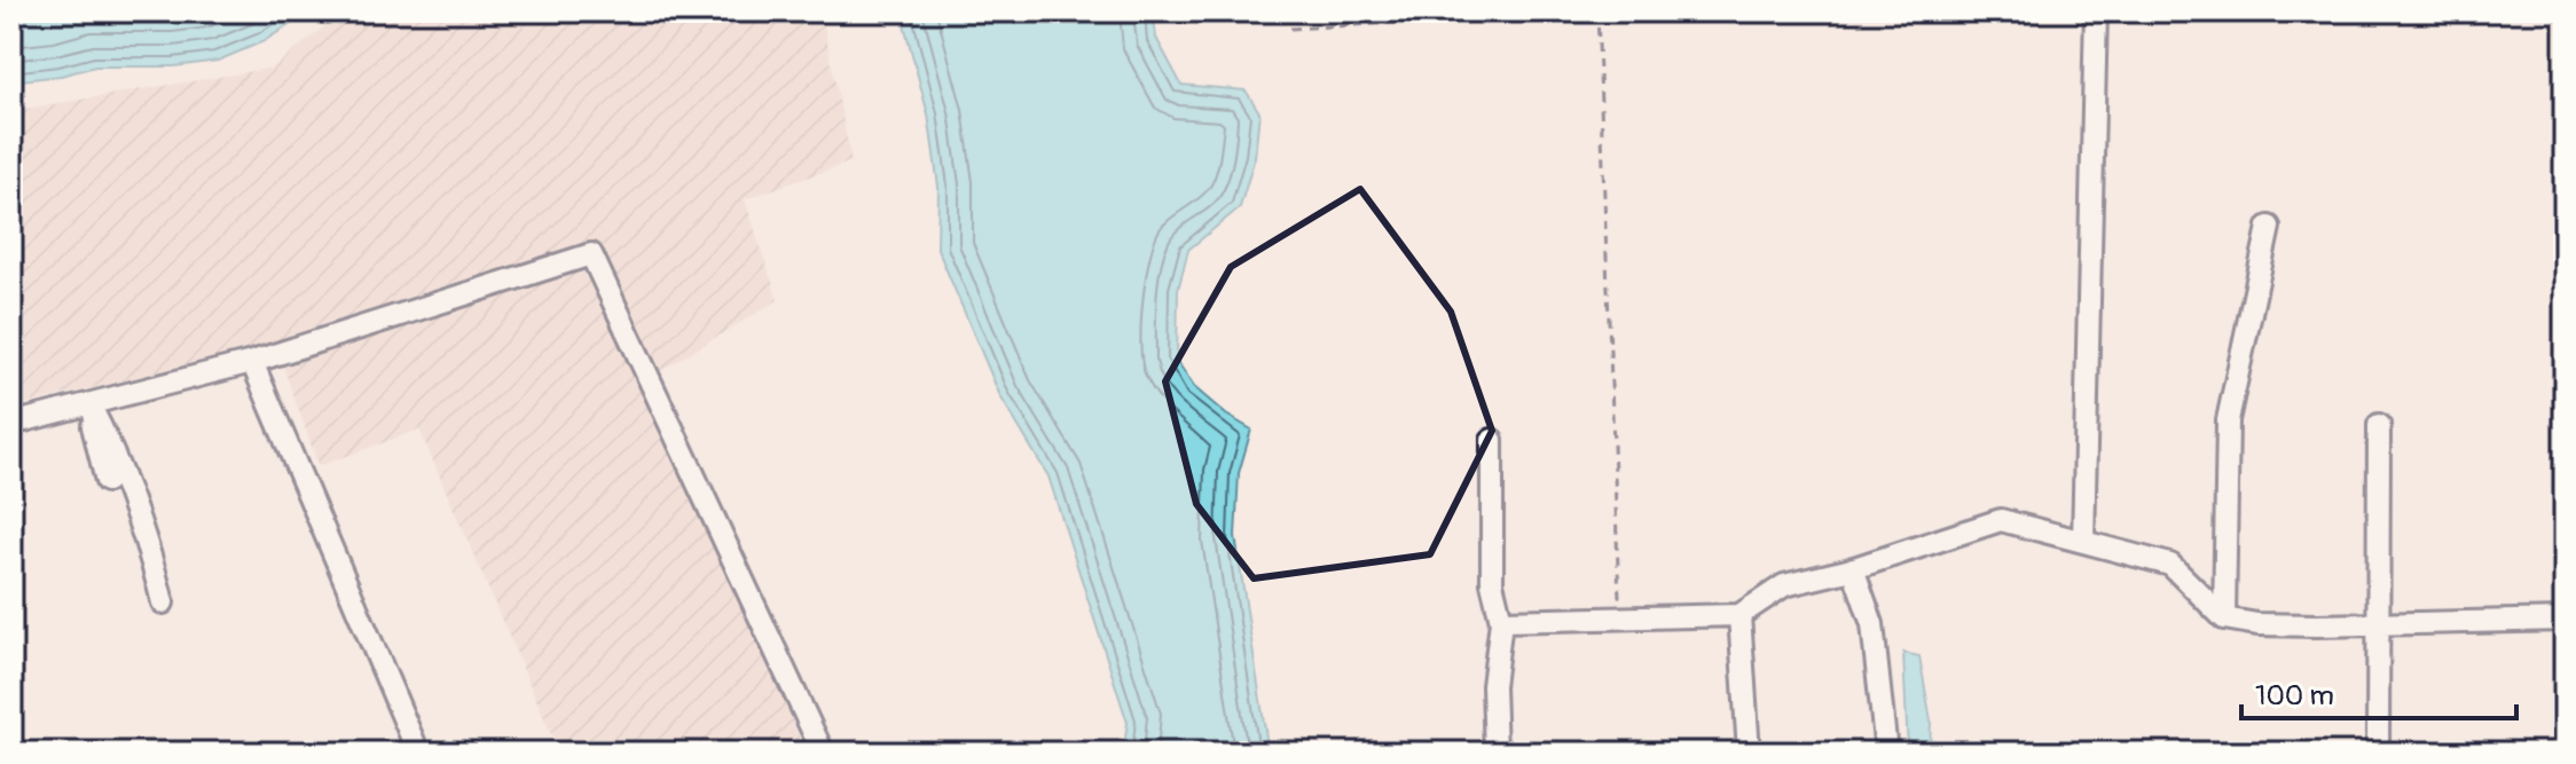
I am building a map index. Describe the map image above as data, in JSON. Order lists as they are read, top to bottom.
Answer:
{
  "scale_bar": "100 m"
}
